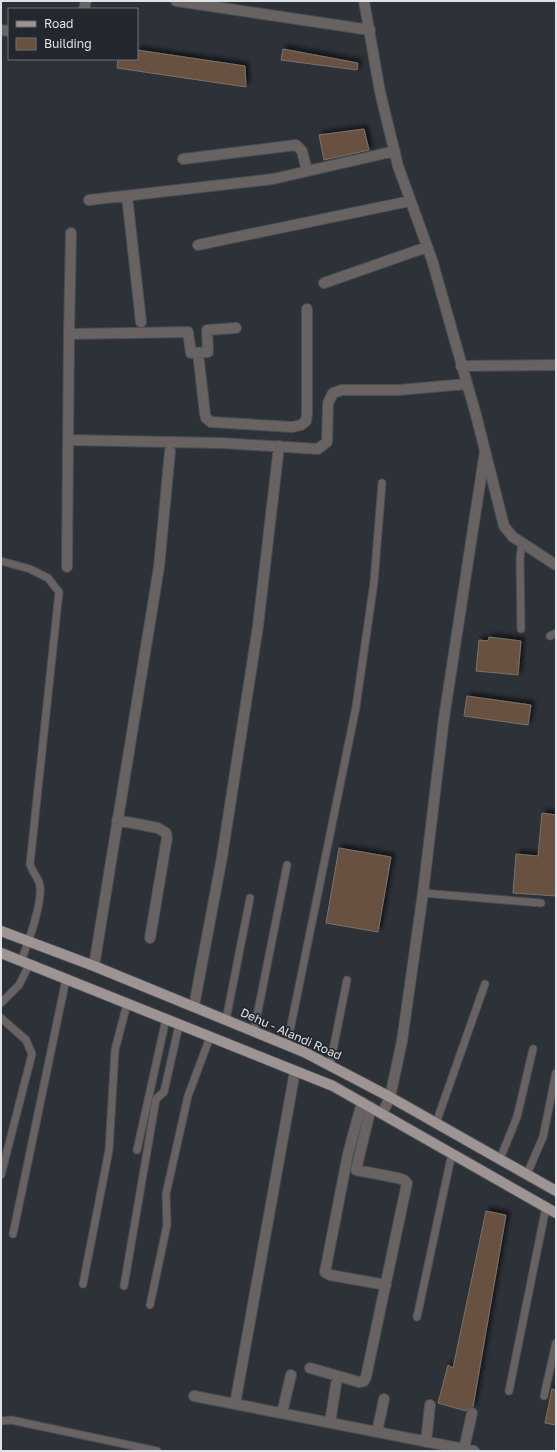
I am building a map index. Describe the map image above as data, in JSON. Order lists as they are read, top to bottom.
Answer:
{
  "streets": {
    "main road": ["Dehu - Alandi Road"]
  },
  "legend": ["Road", "Building"]
}
